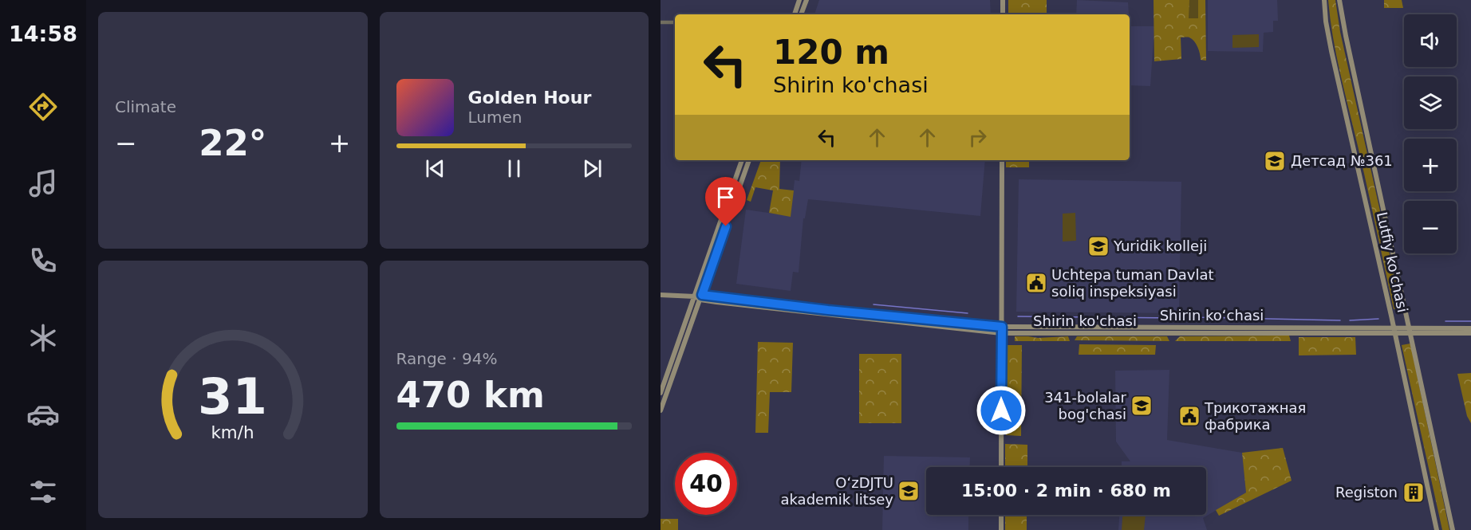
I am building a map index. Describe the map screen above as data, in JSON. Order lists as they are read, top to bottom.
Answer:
{
  "streets": {
    "main road": ["Lutfiy ko'chasi", "Shirin koʻchasi", "Shirin ko'chasi"]
  },
  "crossings": [
    ["Lutfiy ko'chasi", "Shirin ko'chasi"],
    ["Shirin koʻchasi", "Shirin ko'chasi"]
  ],
  "places": {
    "school or university": [
      "Детсад №361",
      "Yuridik kolleji",
      "341-bolalar bog'chasi",
      "OʻzDJTU akademik litsey"
    ],
    "public building": ["Uchtepa tuman Davlat soliq inspeksiyasi", "Трикотажная фабрика"],
    "building": ["Registon"]
  },
  "page": {
    "tabs": "14:58",
    "tile": [
      "Climate",
      ["Range · 94%", "470 km"]
    ],
    "map_buttons": ["+", "−"],
    "turn": ["120 m", "Shirin ko'chasi"],
    "song": ["Golden Hour", "Lumen"],
    "heat": ["−", "22°", "+"],
    "limit": "40",
    "trip": "15:00 · 2 min · 680 m",
    "gauge": ["31", "km/h"]
  }
}
